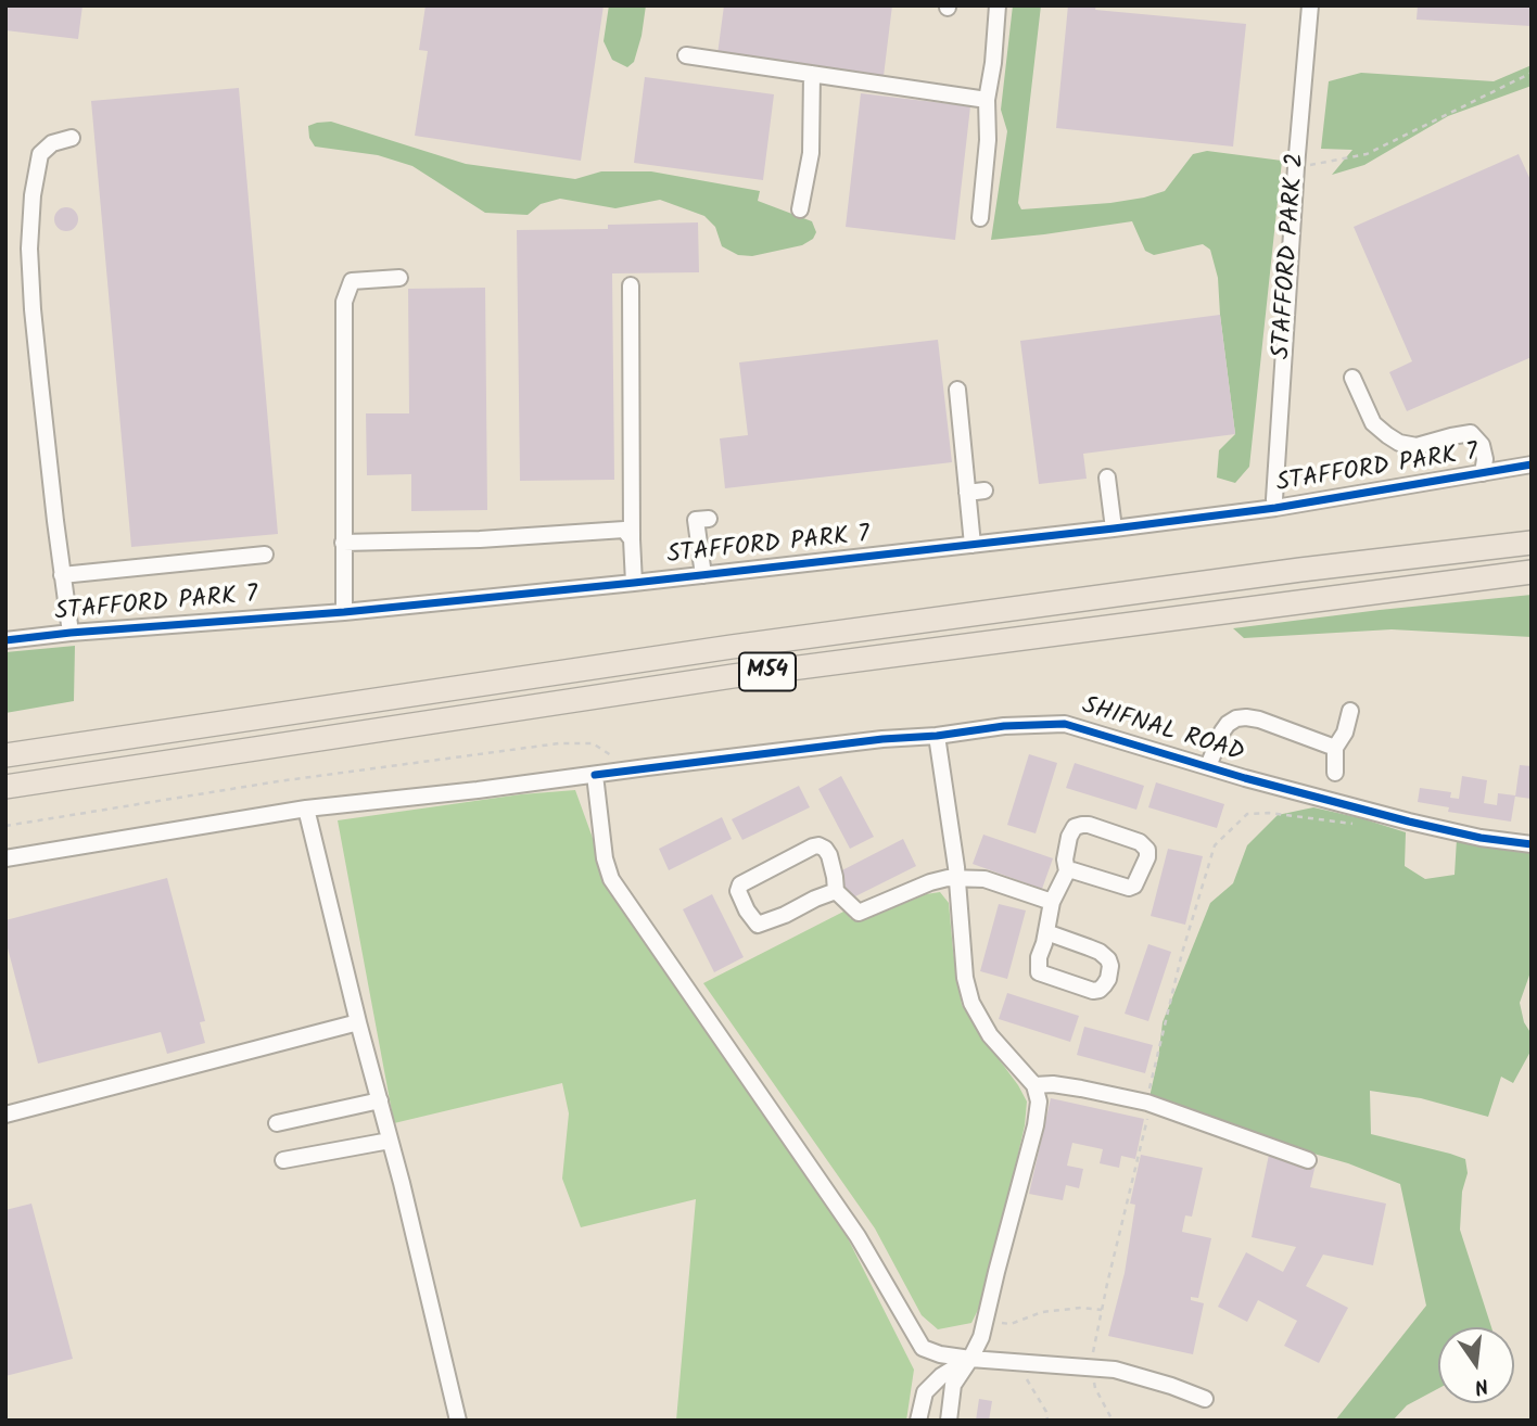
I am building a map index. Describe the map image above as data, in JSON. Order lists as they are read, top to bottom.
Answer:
{
  "streets": {
    "highway": ["M54"],
    "street": ["STAFFORD PARK 2", "STAFFORD PARK 7", "SHIFNAL ROAD"]
  },
  "crossings": [
    ["STAFFORD PARK 2", "STAFFORD PARK 7"]
  ],
  "north": "bottom"
}
